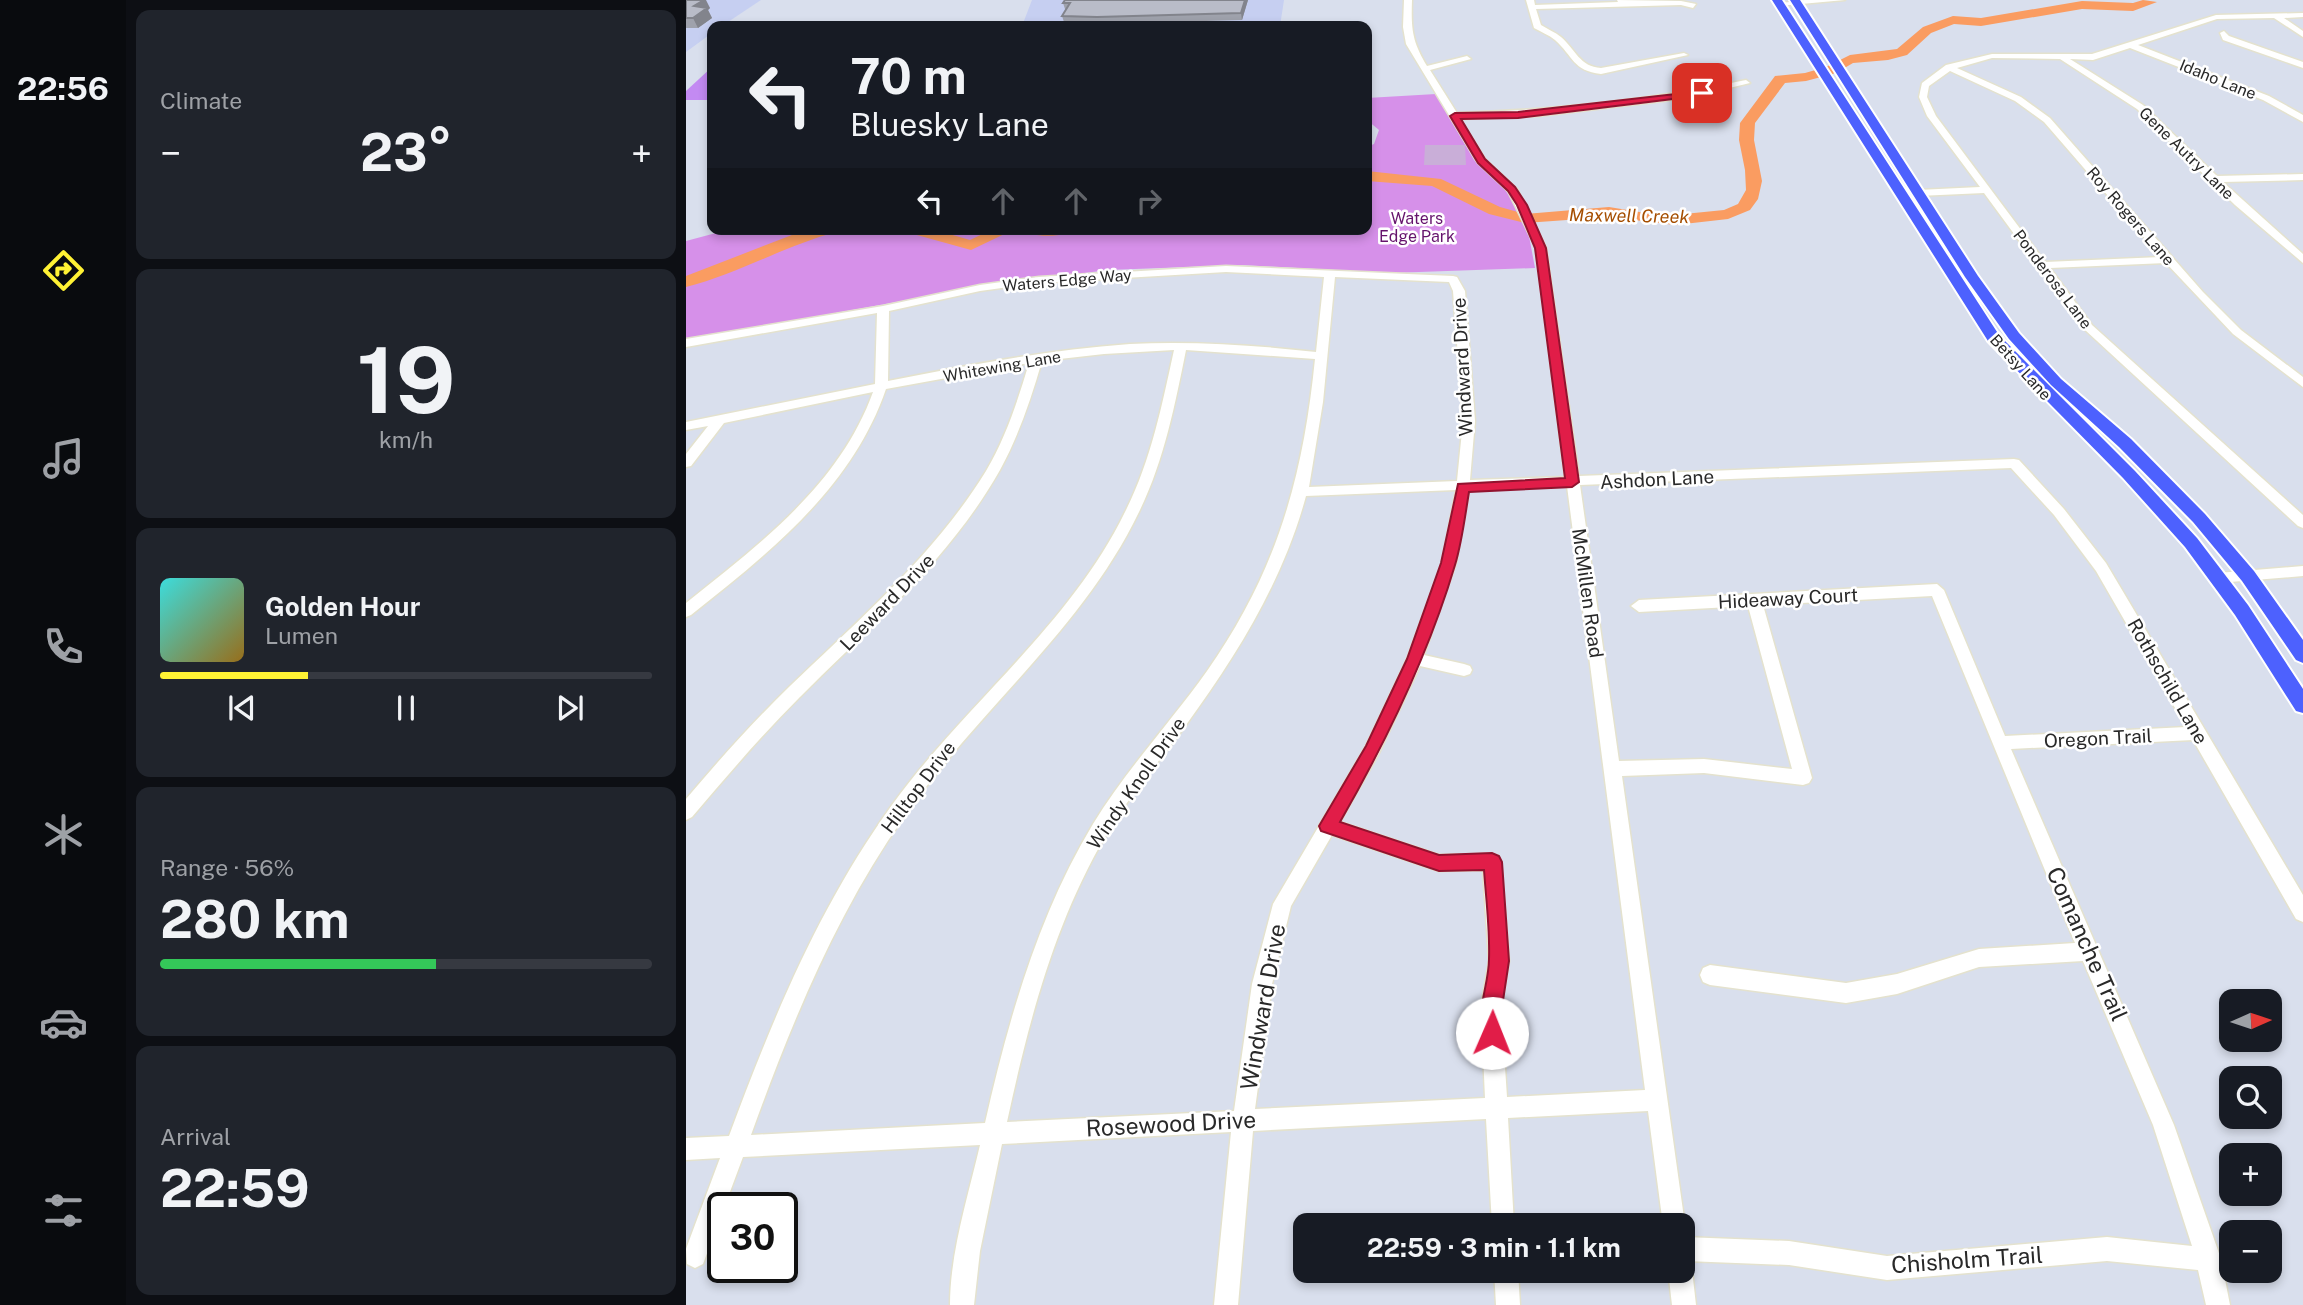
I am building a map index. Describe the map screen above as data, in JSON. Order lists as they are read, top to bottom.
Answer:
{
  "streets": {
    "main road": ["Betsy Lane"],
    "street": [
      "Idaho Lane",
      "Gene Autry Lane",
      "Roy Rogers Lane",
      "Ponderosa Lane",
      "Waters Edge Way",
      "Whitewing Lane",
      "Windward Drive",
      "Ashdon Lane",
      "McMillen Road",
      "Hideaway Court",
      "Leeward Drive",
      "Rothschild Lane",
      "Oregon Trail",
      "Windy Knoll Drive",
      "Hilltop Drive",
      "Comanche Trail",
      "Rosewood Drive",
      "Chisholm Trail"
    ]
  },
  "crossings": [
    ["Roy Rogers Lane", "Ponderosa Lane"],
    ["Waters Edge Way", "Windward Drive"],
    ["Waters Edge Way", "Windy Knoll Drive"],
    ["Whitewing Lane", "Leeward Drive"],
    ["Whitewing Lane", "Windy Knoll Drive"],
    ["Whitewing Lane", "Hilltop Drive"],
    ["Windward Drive", "Ashdon Lane"],
    ["Windward Drive", "Rosewood Drive"],
    ["Ashdon Lane", "McMillen Road"],
    ["Ashdon Lane", "Rothschild Lane"],
    ["Ashdon Lane", "Windy Knoll Drive"],
    ["McMillen Road", "Rosewood Drive"],
    ["Hideaway Court", "Comanche Trail"],
    ["Rothschild Lane", "Oregon Trail"],
    ["Oregon Trail", "Comanche Trail"],
    ["Windy Knoll Drive", "Rosewood Drive"],
    ["Hilltop Drive", "Rosewood Drive"],
    ["Comanche Trail", "Chisholm Trail"]
  ],
  "water": ["Maxwell Creek"],
  "parks": ["Waters Edge Park"],
  "north": "right",
  "page": {
    "tabs": "22:56",
    "tile": [
      "Climate",
      ["19", "km/h"],
      ["Range · 56%", "280 km"],
      ["Arrival", "22:59"]
    ],
    "turn": ["70 m", "Bluesky Lane"],
    "heat": ["−", "23°", "+"],
    "song": ["Golden Hour", "Lumen"],
    "map_buttons": ["+", "−"],
    "limit": "30",
    "trip": "22:59 · 3 min · 1.1 km"
  }
}
